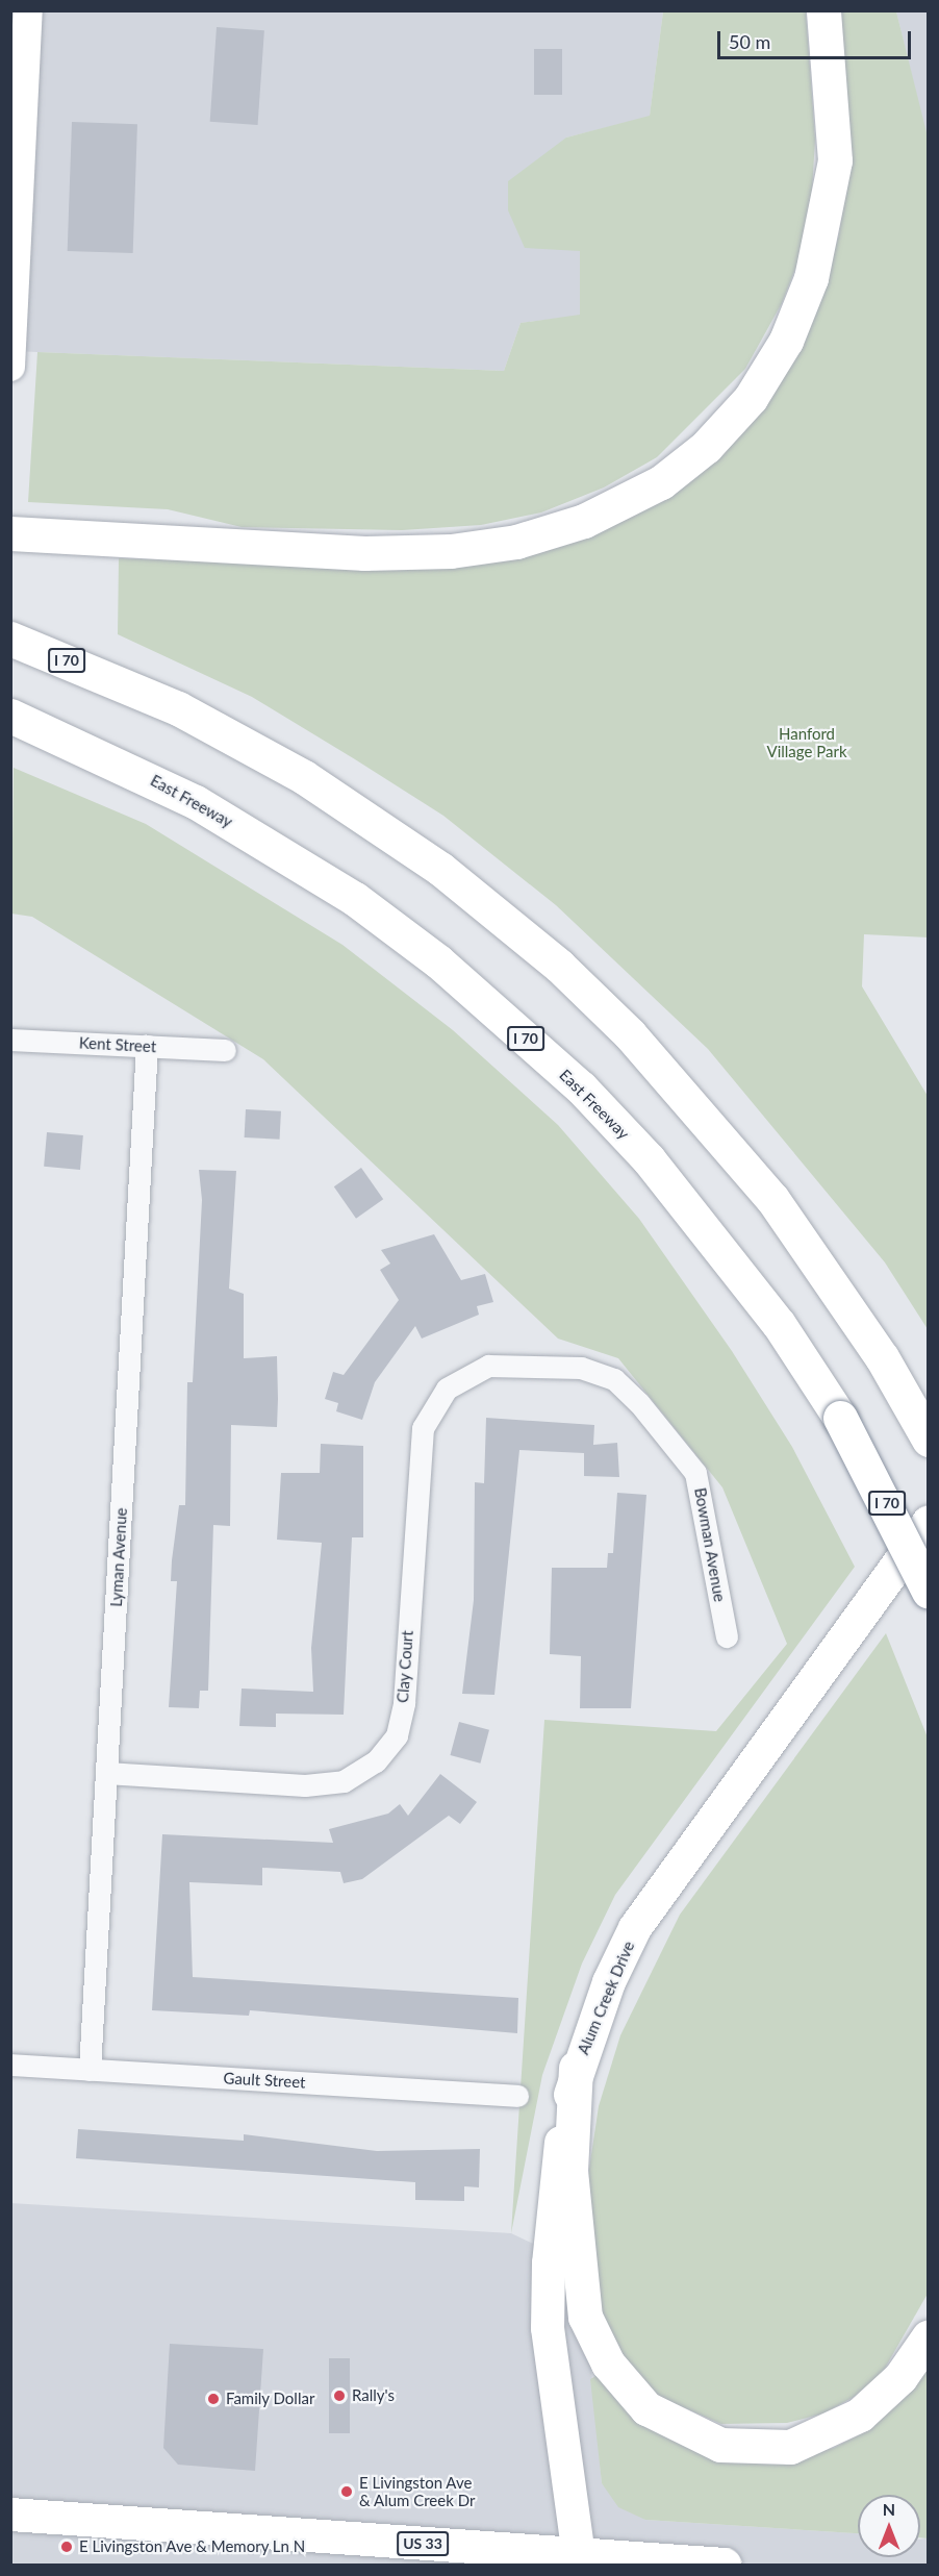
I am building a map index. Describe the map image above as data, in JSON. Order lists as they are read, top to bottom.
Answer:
{
  "streets": {
    "highway": ["I 70", "East Freeway"],
    "main road": ["Alum Creek Drive", "US 33"],
    "street": [
      "Kent Street",
      "Bowman Avenue",
      "Lyman Avenue",
      "Clay Court",
      "Gault Street"
    ]
  },
  "crossings": [
    ["Kent Street", "Lyman Avenue"],
    ["Bowman Avenue", "Clay Court"],
    ["Lyman Avenue", "Clay Court"],
    ["Lyman Avenue", "Gault Street"],
    ["Alum Creek Drive", "US 33"]
  ],
  "parks": ["Hanford Village Park"],
  "places": [
    "Rally's",
    "Family Dollar",
    "E Livingston Ave & Alum Creek Dr",
    "E Livingston Ave & Memory Ln N"
  ],
  "scale_bar": "50 m",
  "north": "top"
}
